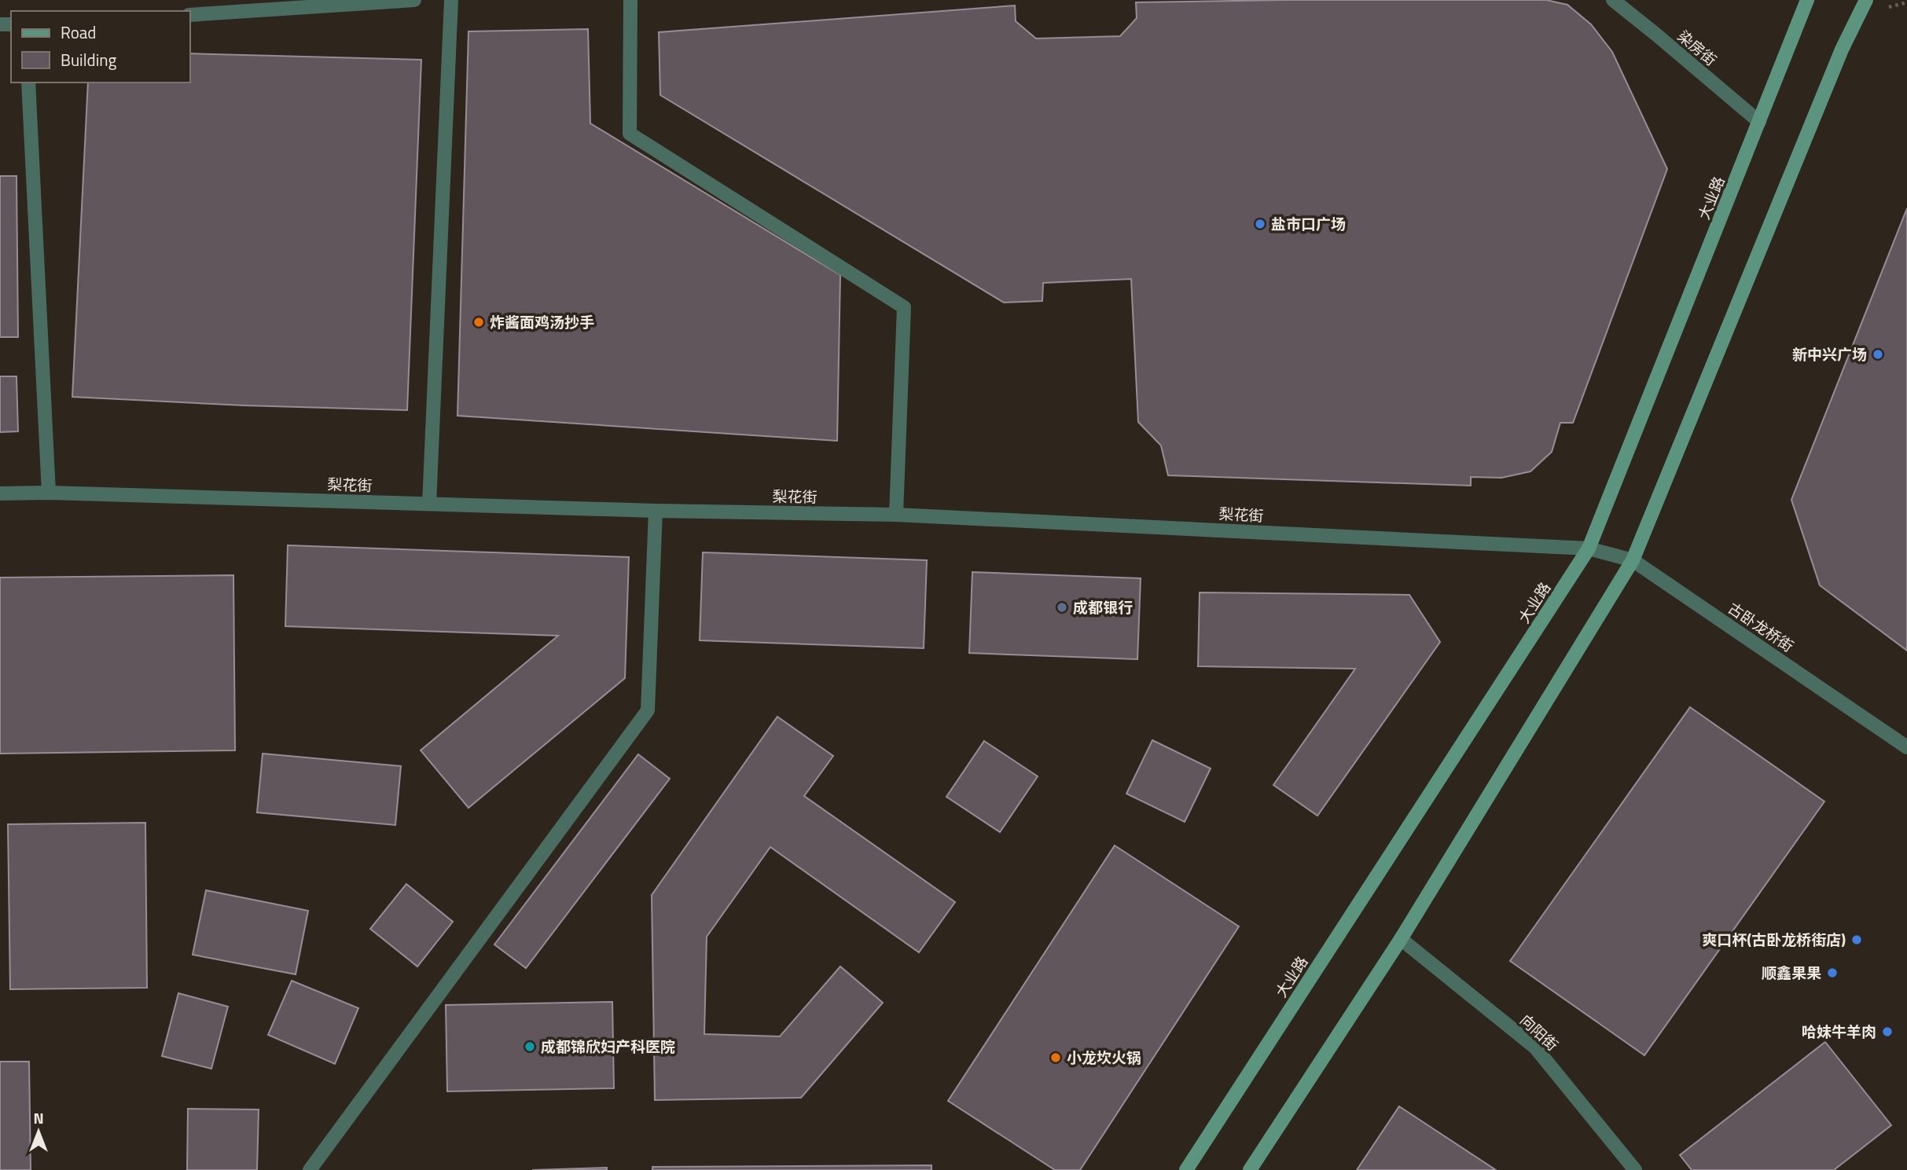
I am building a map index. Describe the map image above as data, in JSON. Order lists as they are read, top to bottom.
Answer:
{
  "streets": {
    "main road": ["大业路"],
    "street": [
      "染房街",
      "梨花街",
      "古卧龙桥街",
      "向阳街"
    ]
  },
  "crossings": [
    ["染房街", "大业路"],
    ["大业路", "梨花街"],
    ["大业路", "古卧龙桥街"],
    ["梨花街", "古卧龙桥街"]
  ],
  "places": [
    "盐市口广场",
    "炸酱面鸡汤抄手",
    "新中兴广场",
    "成都银行",
    "爽口杯(古卧龙桥街店)",
    "顺鑫果果",
    "哈妹牛羊肉",
    "成都锦欣妇产科医院",
    "小龙坎火锅"
  ],
  "legend": ["Road", "Building"],
  "north": "top"
}
